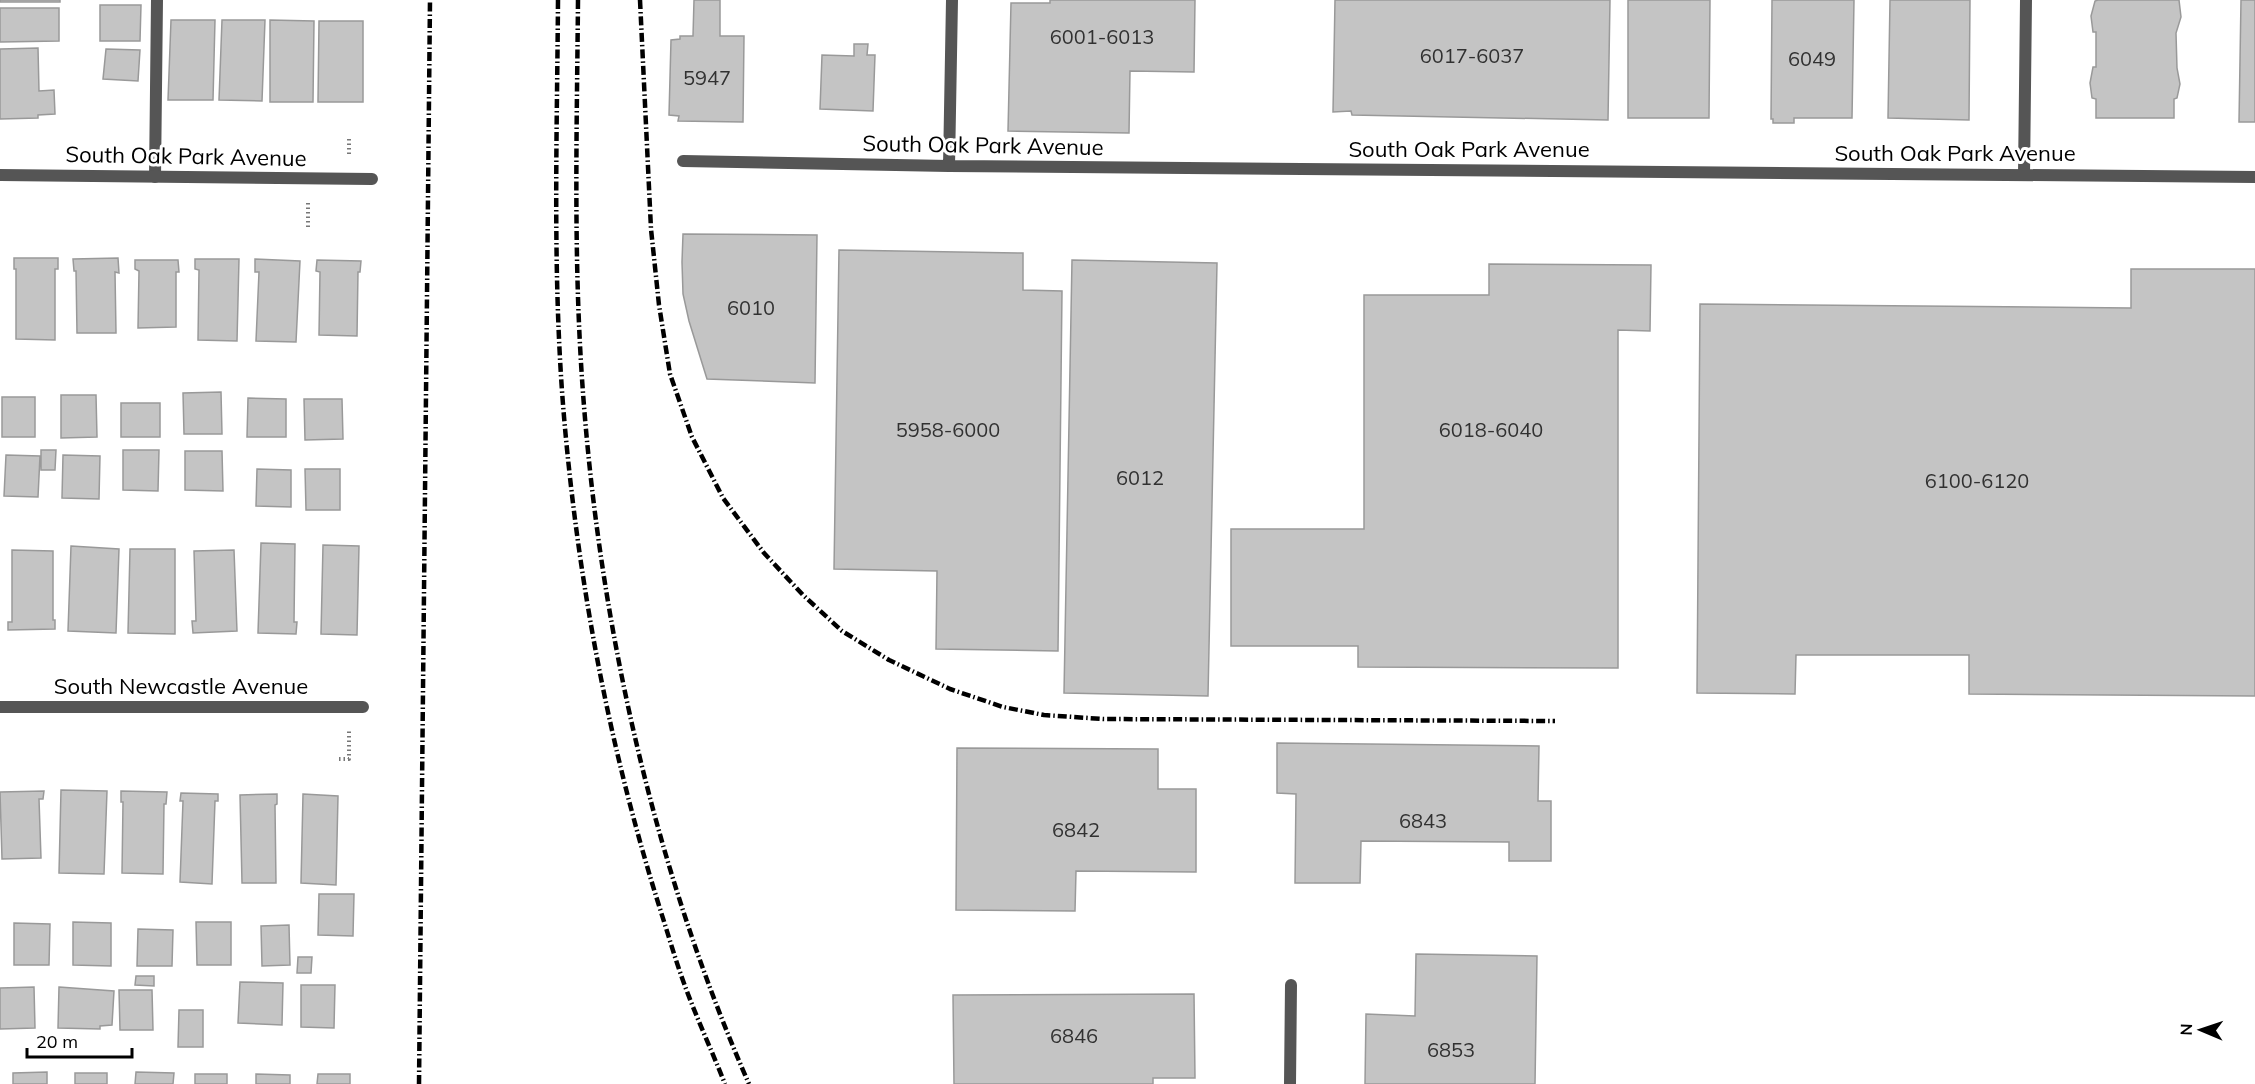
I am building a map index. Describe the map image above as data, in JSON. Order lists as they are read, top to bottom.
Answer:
{
  "streets": {
    "street": ["South Oak Park Avenue", "South Newcastle Avenue"]
  },
  "house_numbers": [
    "6001-6013",
    "6017-6037",
    "6049",
    "5947",
    "6010",
    "5958-6000",
    "6018-6040",
    "6012",
    "6100-6120",
    "6843",
    "6842",
    "6846",
    "6853"
  ],
  "scale_bar": "20 m",
  "north": "left"
}
